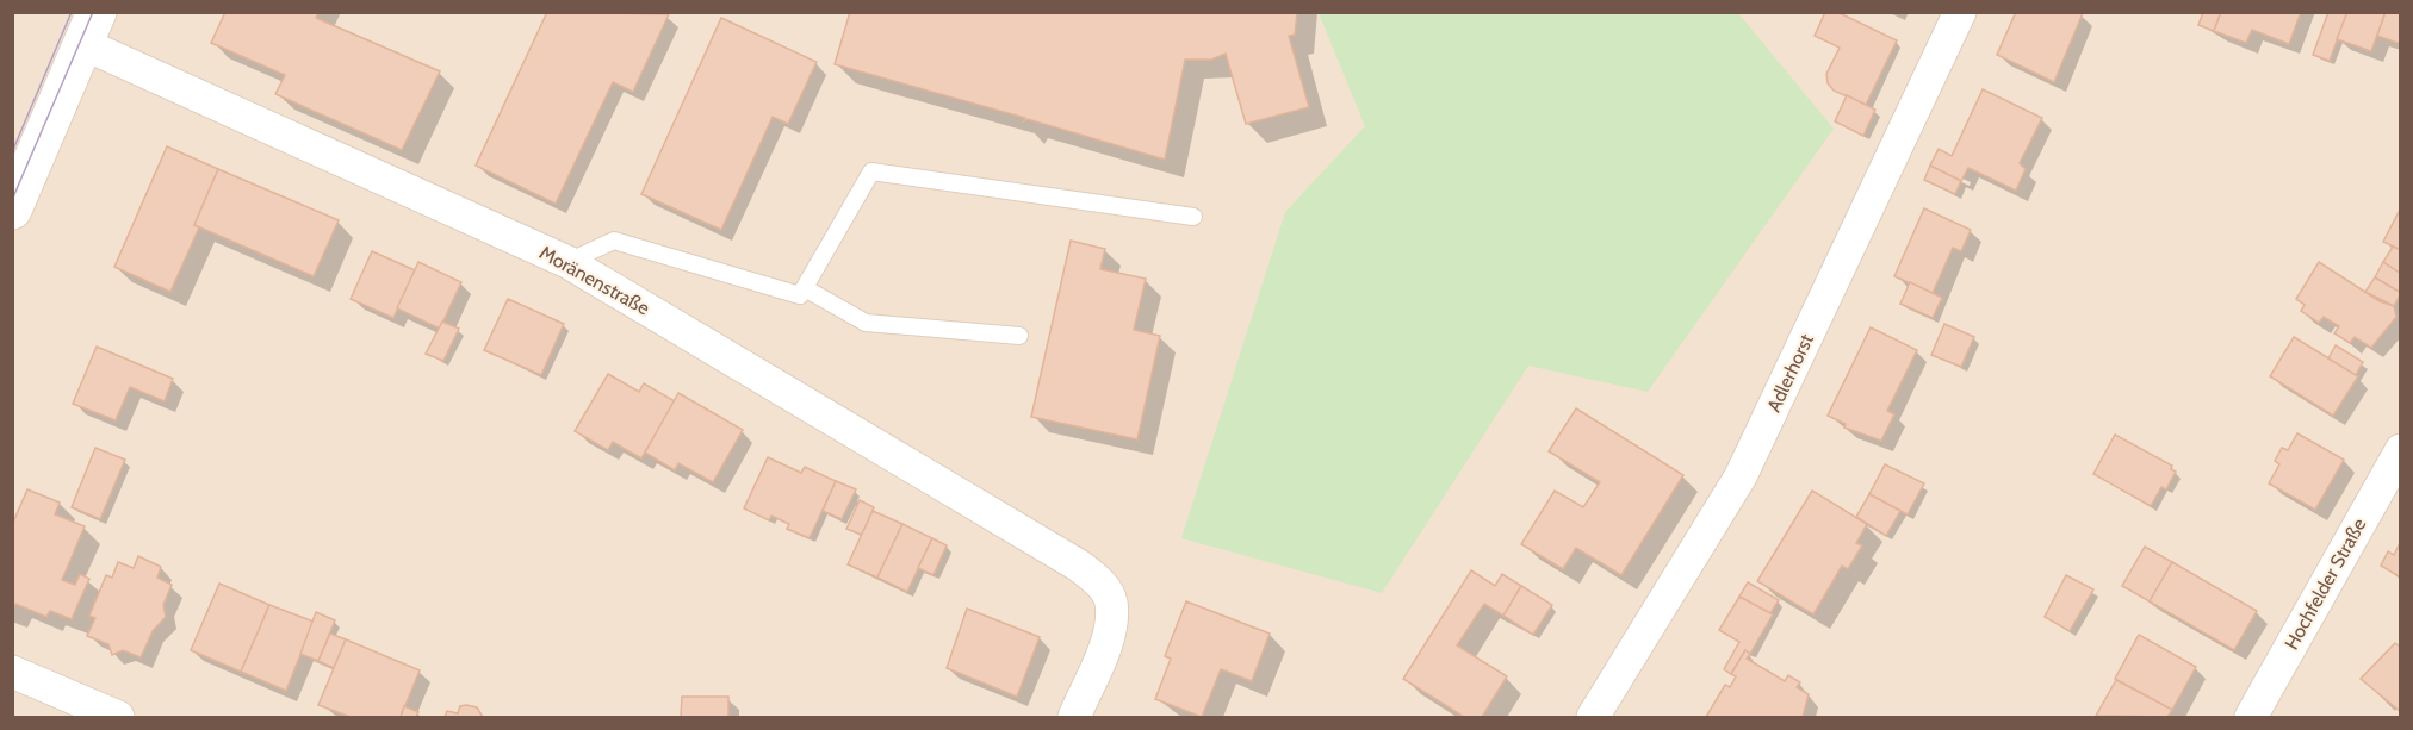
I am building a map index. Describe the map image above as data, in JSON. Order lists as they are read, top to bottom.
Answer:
{
  "streets": {
    "street": ["Moränenstraße", "Adlerhorst", "Hochfelder Straße"]
  }
}
